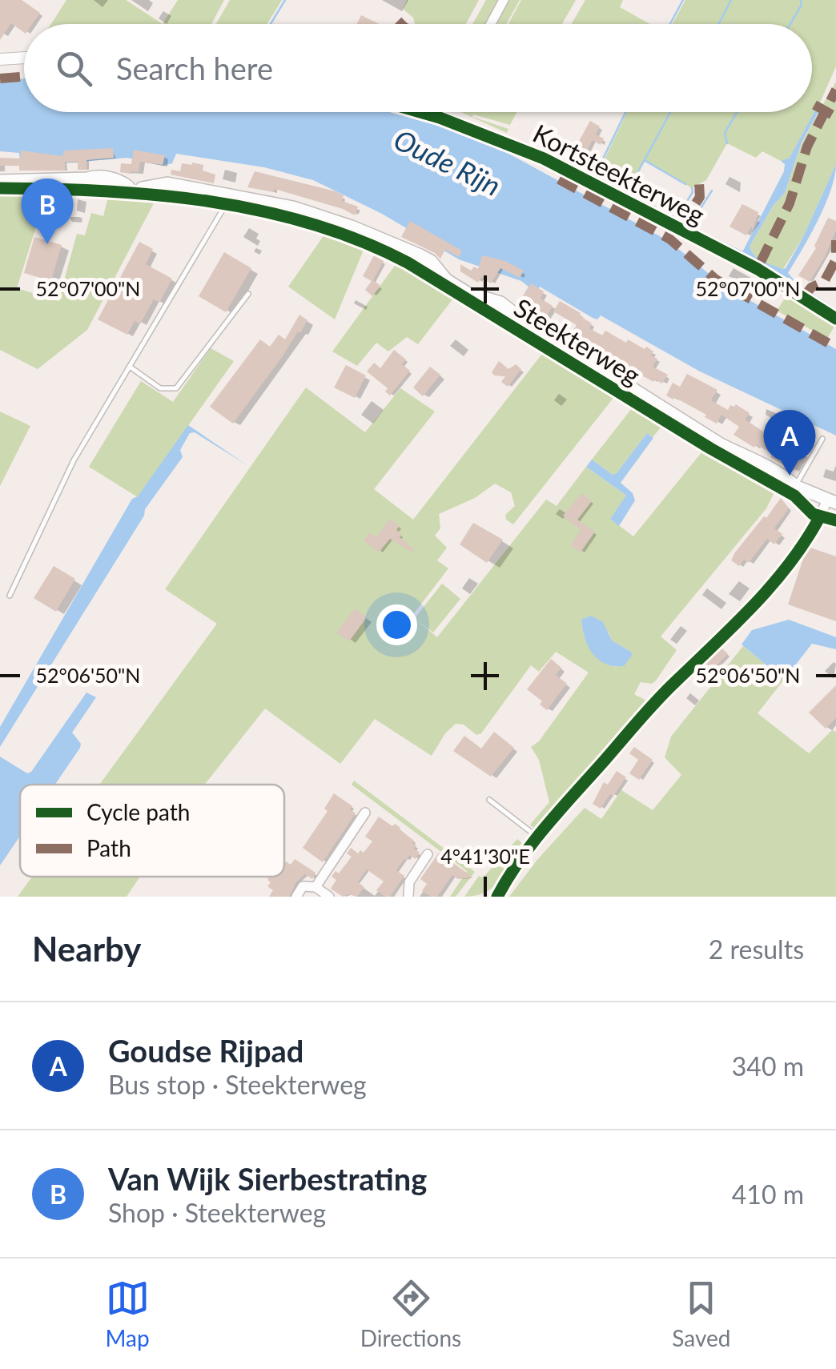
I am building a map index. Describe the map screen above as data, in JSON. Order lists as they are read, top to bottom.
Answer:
{
  "streets": {
    "main road": ["Steekterweg"],
    "street": ["Kortsteekterweg"]
  },
  "water": ["Oude Rijn"],
  "legend": ["Cycle path", "Path"],
  "page": {
    "search": "Search here",
    "pins": ["B", "A"],
    "heading": ["Nearby", "2 results"],
    "list": [
      {
        "mark": "A",
        "name": "Goudse Rijpad",
        "note": "Bus stop · Steekterweg",
        "value": "340 m"
      },
      {
        "mark": "B",
        "name": "Van Wijk Sierbestrating",
        "note": "Shop · Steekterweg",
        "value": "410 m"
      }
    ],
    "nav": ["Map", "Directions", "Saved"]
  },
  "coordinates": ["52°07'00\"N", "52°06'50\"N", "4°41'30\"E"]
}
